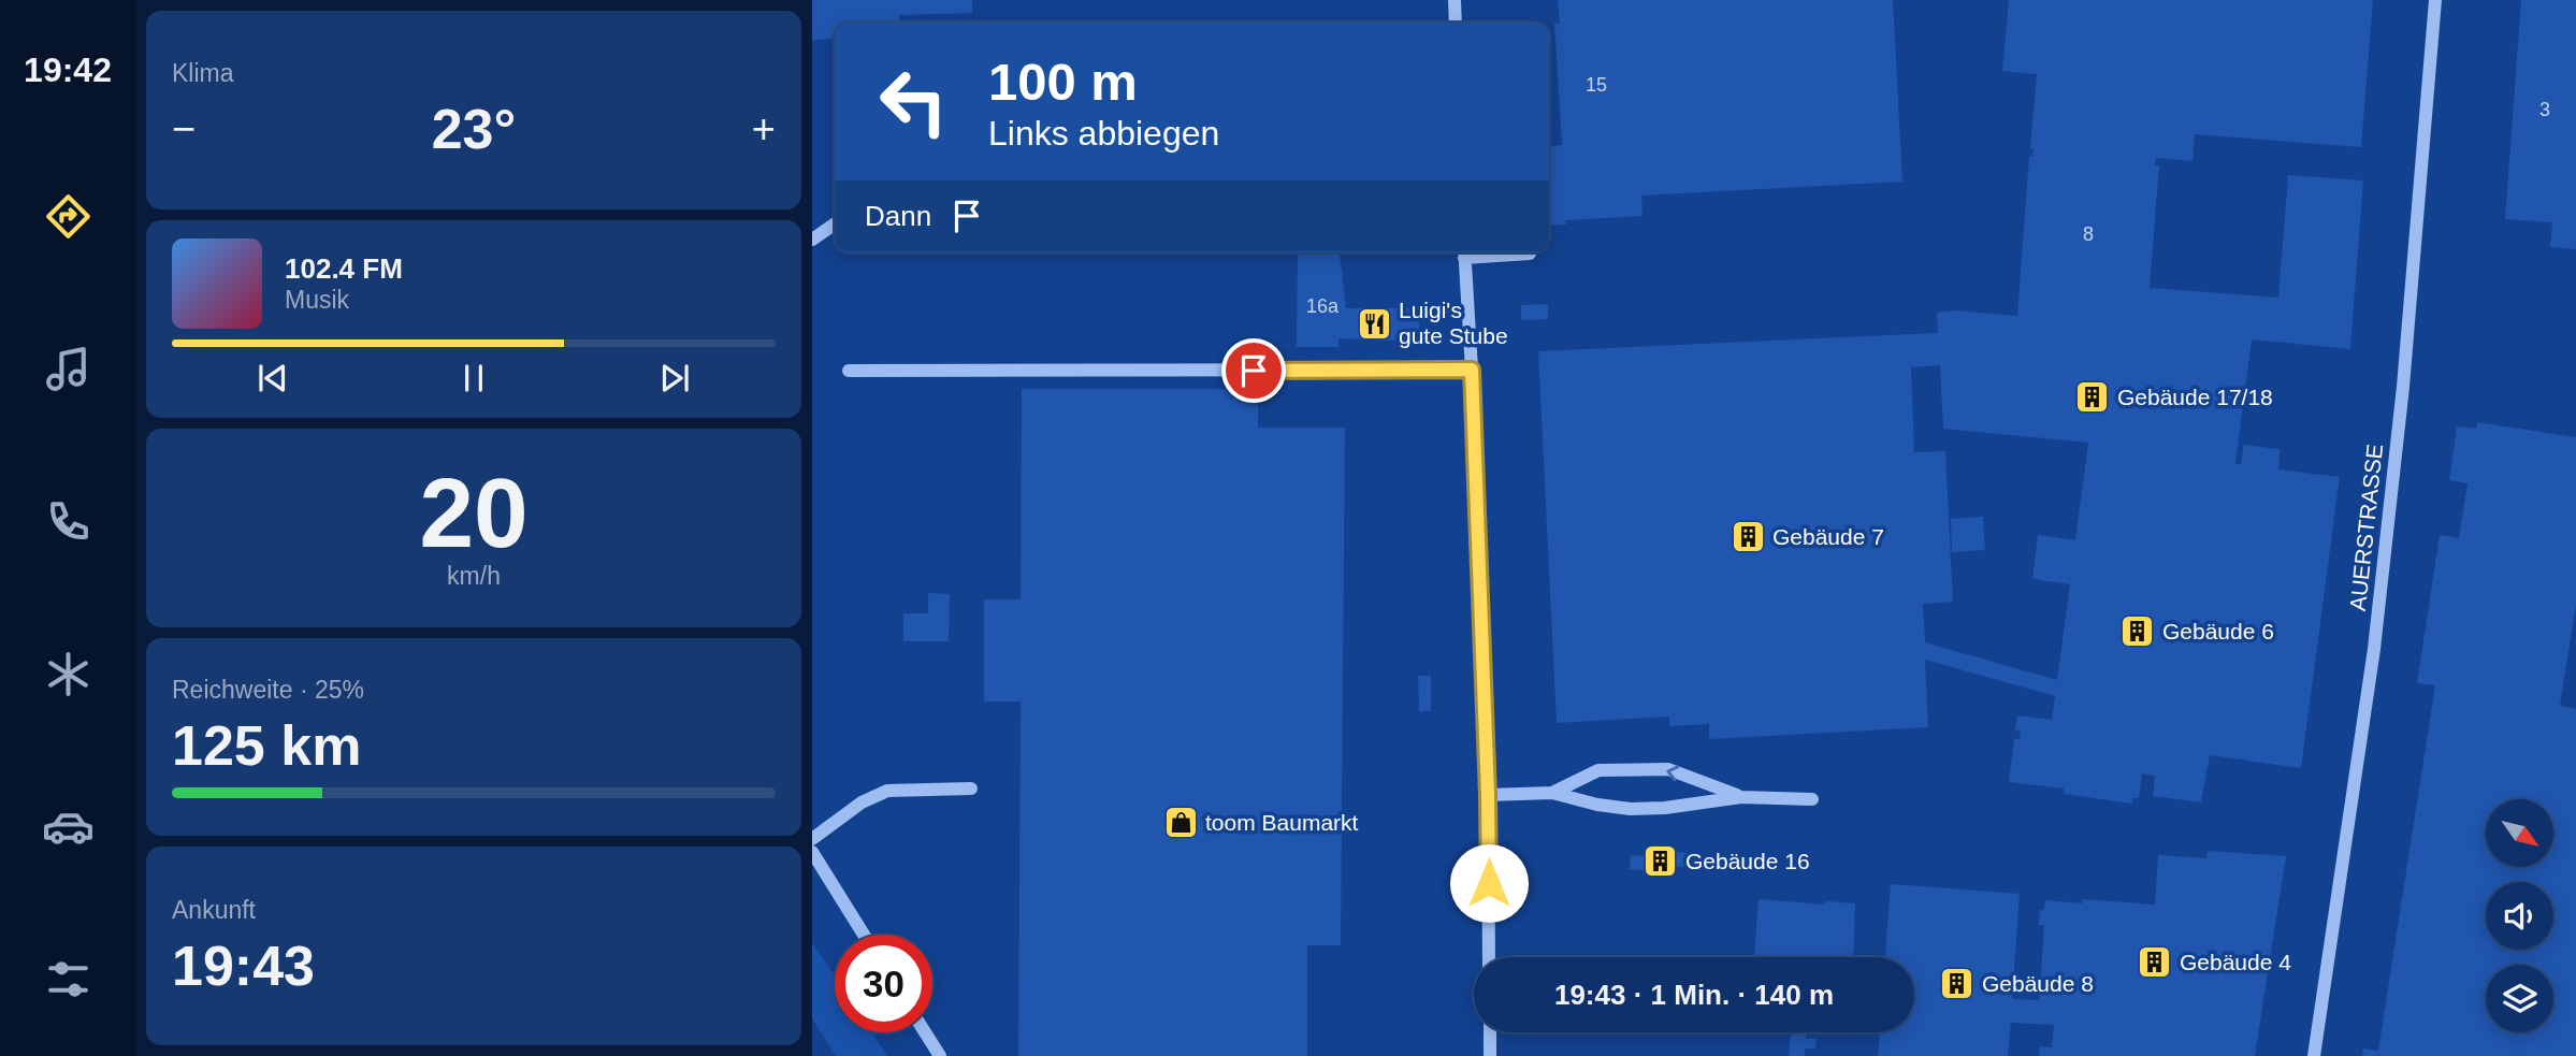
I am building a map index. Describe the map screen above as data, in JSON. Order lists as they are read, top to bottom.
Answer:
{
  "streets": {
    "street": ["AUERSTRASSE"]
  },
  "places": {
    "restaurant": ["Luigi's gute Stube"],
    "building": [
      "Gebäude 17/18",
      "Gebäude 7",
      "Gebäude 6",
      "Gebäude 16",
      "Gebäude 4",
      "Gebäude 8"
    ],
    "shop": ["toom Baumarkt"]
  },
  "house_numbers": [
    "15",
    "3",
    "8",
    "16a"
  ],
  "north": "bottom right",
  "page": {
    "tabs": "19:42",
    "tile": [
      "Klima",
      ["20", "km/h"],
      ["Reichweite · 25%", "125 km"],
      ["Ankunft", "19:43"]
    ],
    "turn": ["100 m", "Links abbiegen"],
    "heat": ["−", "23°", "+"],
    "then": "Dann",
    "song": ["102.4 FM", "Musik"],
    "limit": "30",
    "trip": "19:43 · 1 Min. · 140 m"
  }
}
